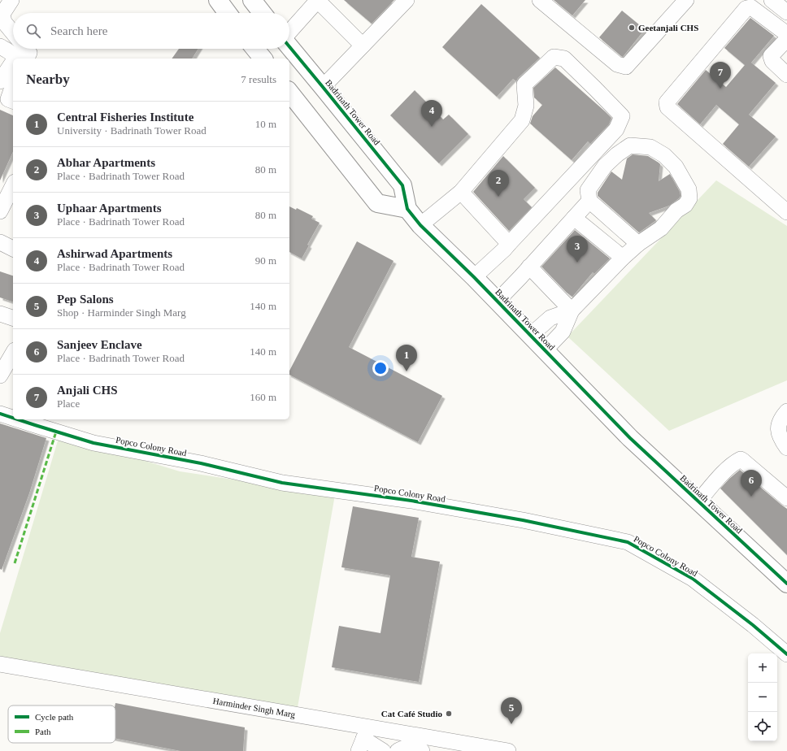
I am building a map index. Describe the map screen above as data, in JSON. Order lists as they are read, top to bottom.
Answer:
{
  "streets": {
    "street": ["Badrinath Tower Road", "Popco Colony Road", "Harminder Singh Marg"]
  },
  "places": ["Geetanjali CHS", "Cat Café Studio"],
  "legend": ["Cycle path", "Path"],
  "page": {
    "search": "Search here",
    "heading": ["Nearby", "7 results"],
    "pins": [
      "7",
      "4",
      "2",
      "3",
      "1",
      "6",
      "5"
    ],
    "list": [
      {
        "mark": "1",
        "name": "Central Fisheries Institute",
        "note": "University · Badrinath Tower Road",
        "value": "10 m"
      },
      {
        "mark": "2",
        "name": "Abhar Apartments",
        "note": "Place · Badrinath Tower Road",
        "value": "80 m"
      },
      {
        "mark": "3",
        "name": "Uphaar Apartments",
        "note": "Place · Badrinath Tower Road",
        "value": "80 m"
      },
      {
        "mark": "4",
        "name": "Ashirwad Apartments",
        "note": "Place · Badrinath Tower Road",
        "value": "90 m"
      },
      {
        "mark": "5",
        "name": "Pep Salons",
        "note": "Shop · Harminder Singh Marg",
        "value": "140 m"
      },
      {
        "mark": "6",
        "name": "Sanjeev Enclave",
        "note": "Place · Badrinath Tower Road",
        "value": "140 m"
      },
      {
        "mark": "7",
        "name": "Anjali CHS",
        "note": "Place",
        "value": "160 m"
      }
    ],
    "map_buttons": ["+", "−"]
  }
}
